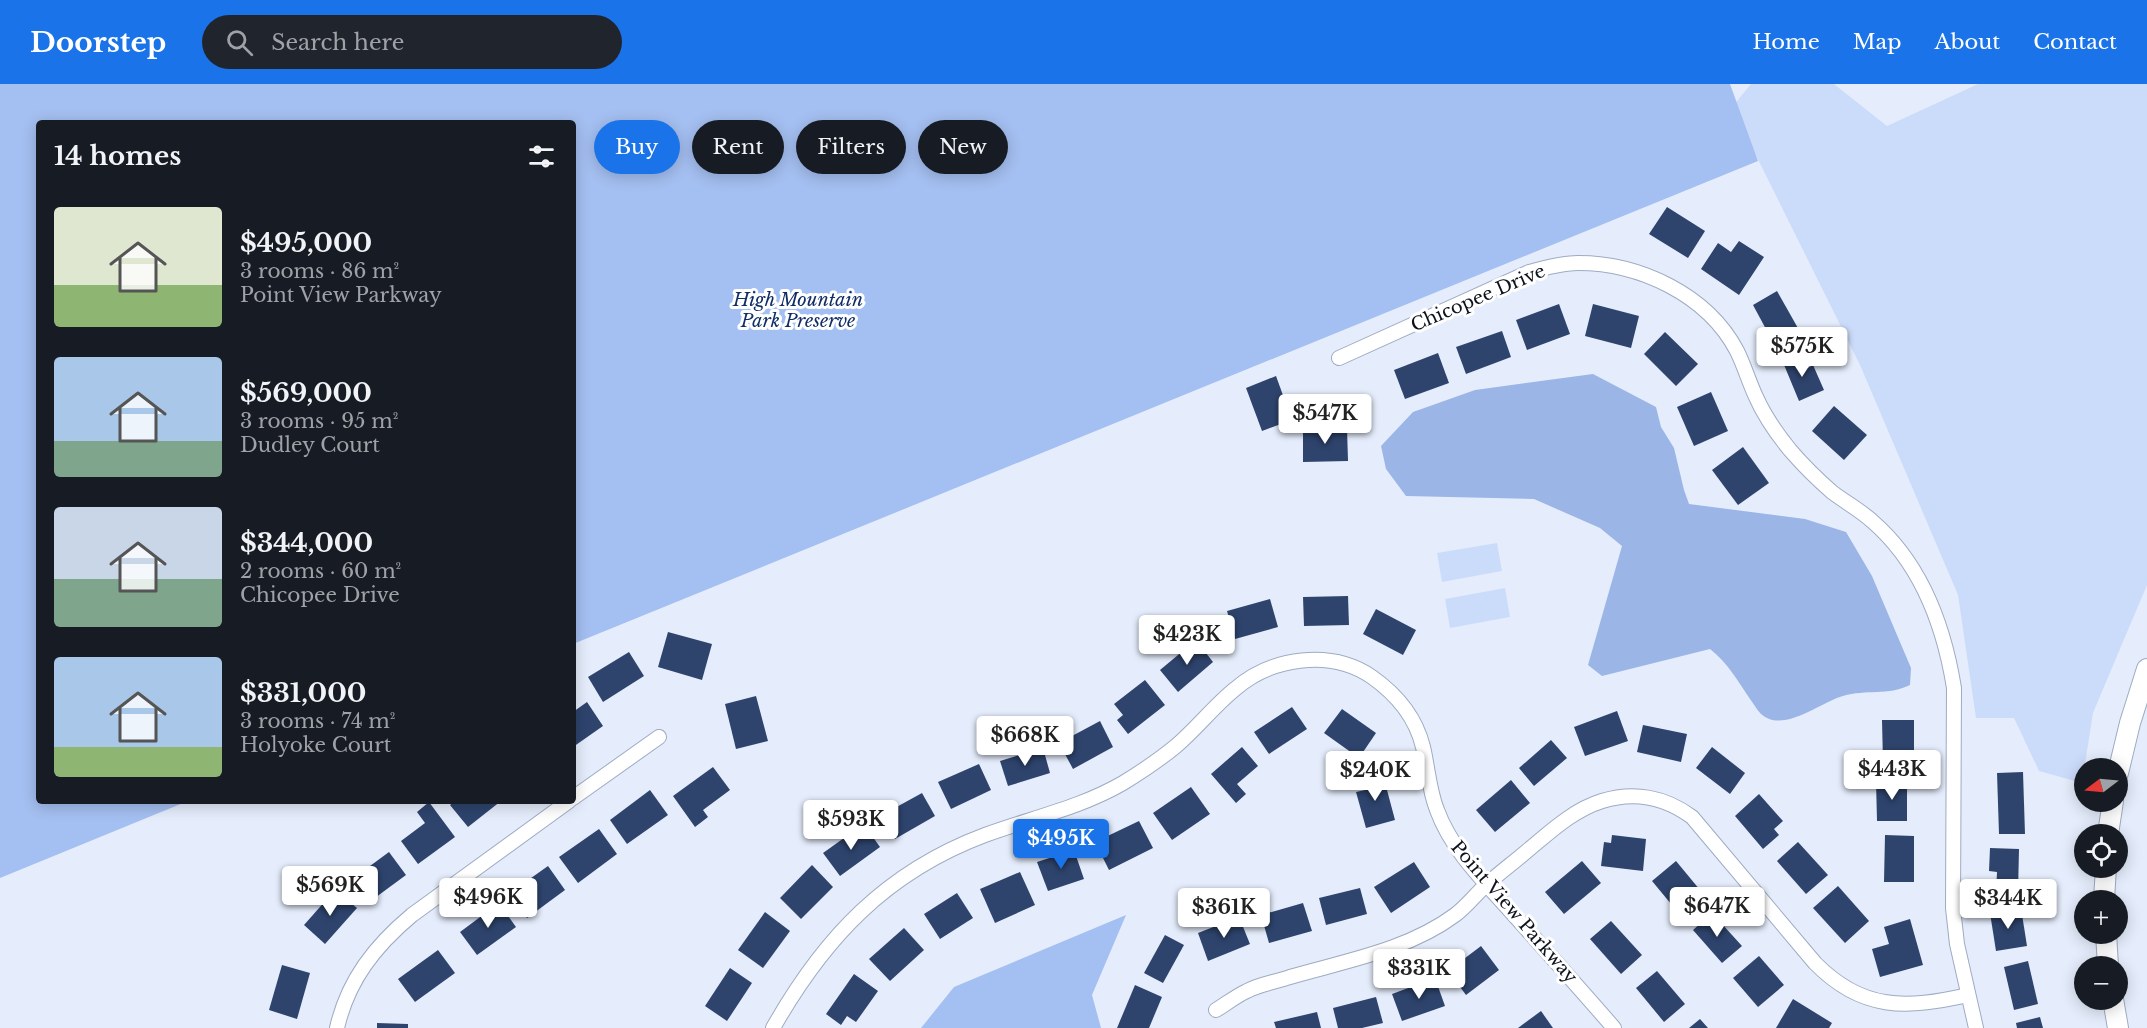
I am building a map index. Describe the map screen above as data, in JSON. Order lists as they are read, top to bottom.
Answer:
{
  "streets": {
    "street": ["Chicopee Drive", "Point View Parkway"]
  },
  "parks": ["High Mountain Park Preserve"],
  "north": "left",
  "page": {
    "header": "Doorstep",
    "search": "Search here",
    "nav": [
      "Home",
      "Map",
      "About",
      "Contact"
    ],
    "chip": [
      "Buy",
      "Rent",
      "Filters",
      "New"
    ],
    "heading": "14 homes",
    "list": [
      {
        "name": "$495,000",
        "note": "3 rooms · 86 m² · Point View Parkway"
      },
      {
        "name": "$569,000",
        "note": "3 rooms · 95 m² · Dudley Court"
      },
      {
        "name": "$344,000",
        "note": "2 rooms · 60 m² · Chicopee Drive"
      },
      {
        "name": "$331,000",
        "note": "3 rooms · 74 m² · Holyoke Court"
      }
    ],
    "price": [
      "$575K",
      "$547K",
      "$423K",
      "$668K",
      "$443K",
      "$240K",
      "$593K",
      "$495K",
      "$569K",
      "$496K",
      "$344K",
      "$647K",
      "$361K",
      "$331K"
    ],
    "map_buttons": ["+", "−"]
  }
}
